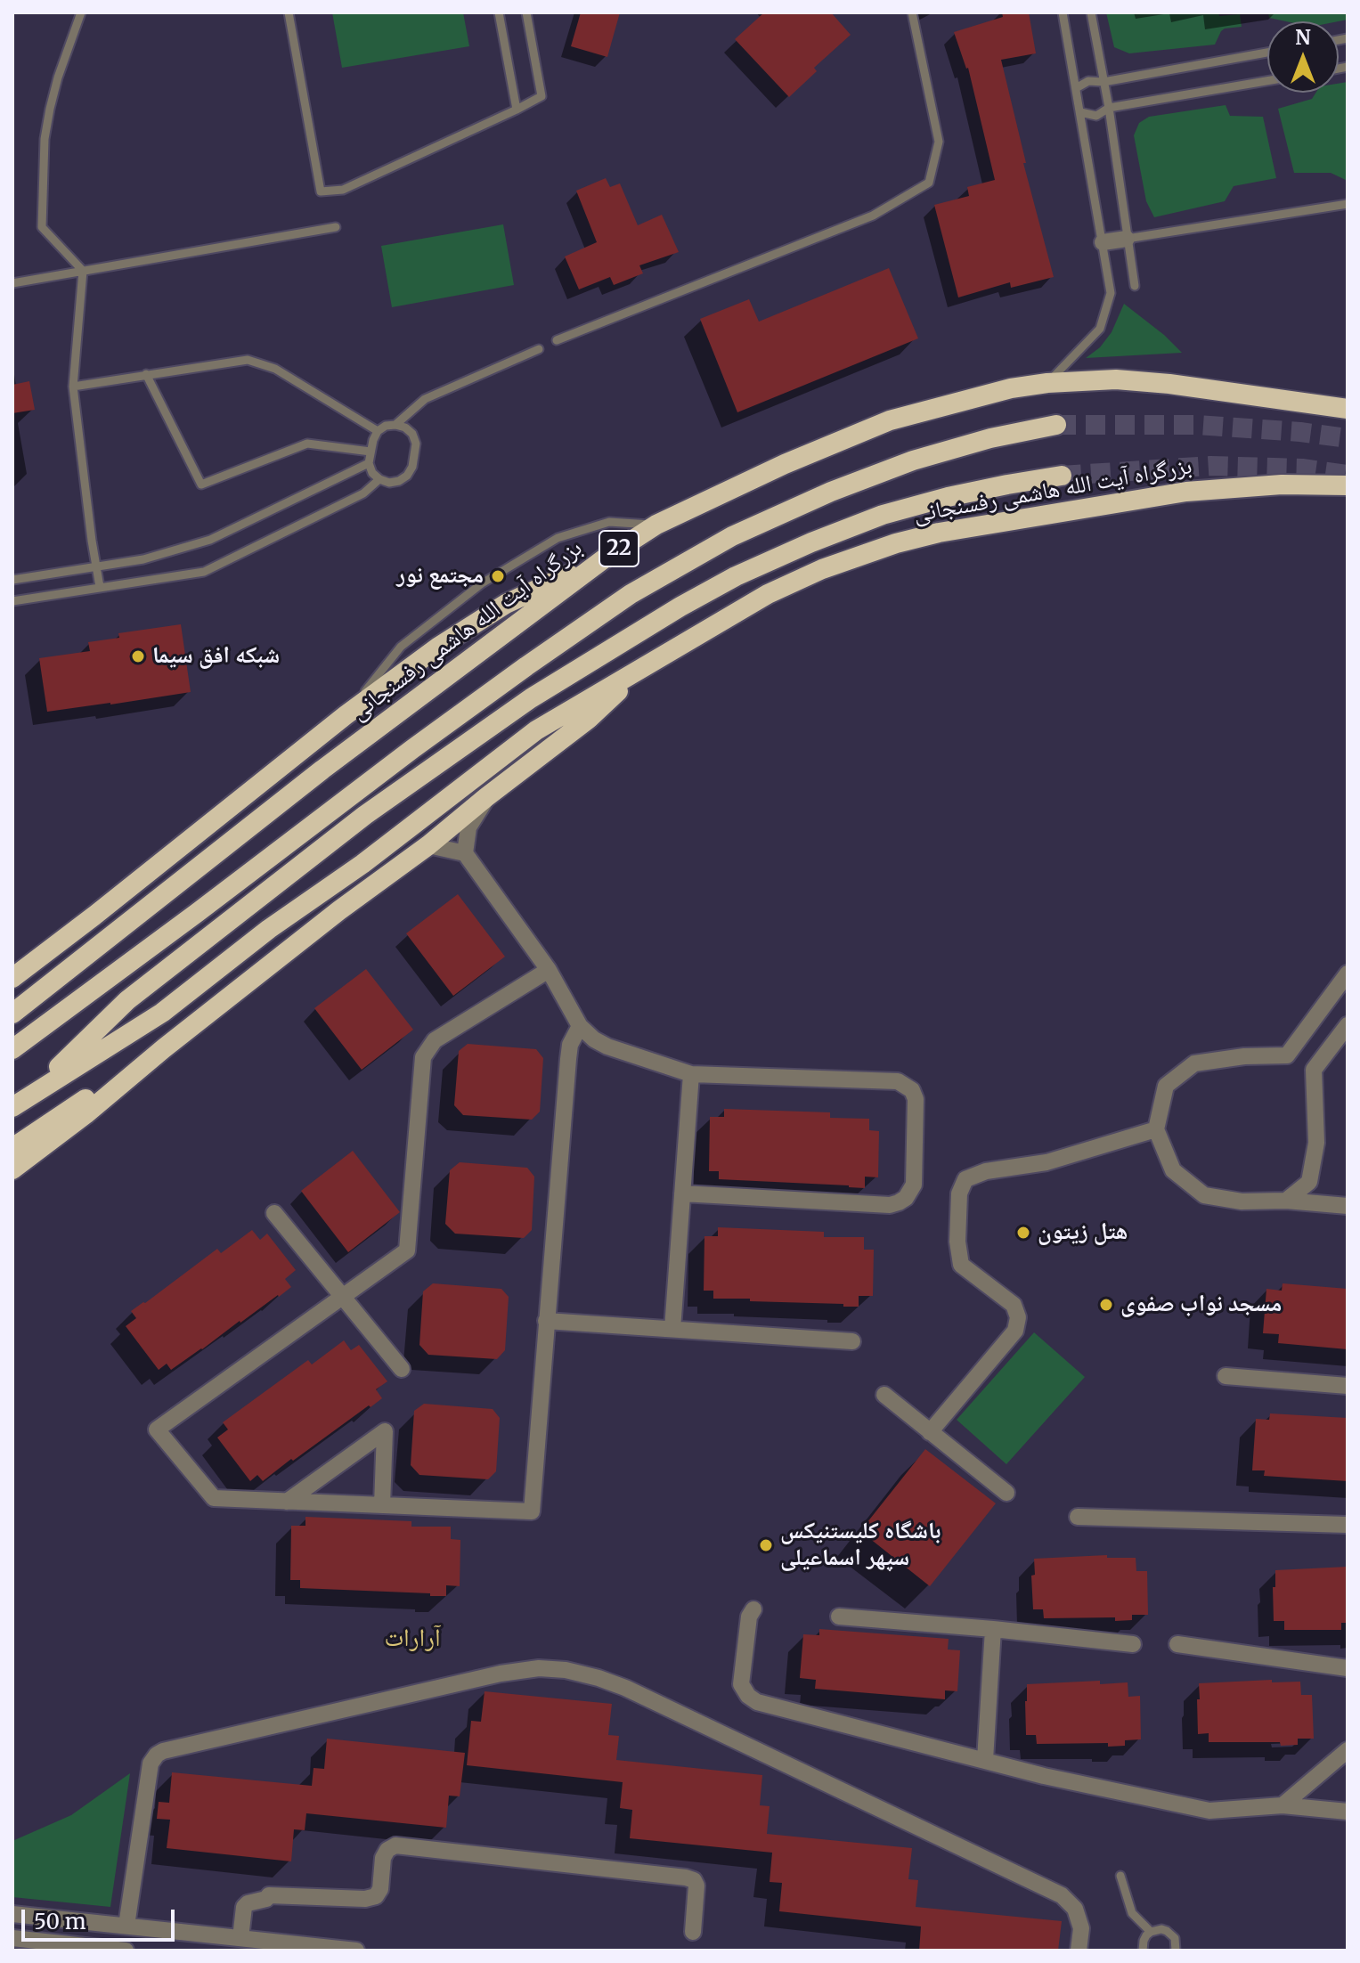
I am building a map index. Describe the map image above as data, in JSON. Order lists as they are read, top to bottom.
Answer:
{
  "streets": {
    "highway": ["بزرگراه آیت الله هاشمی رفسنجانی", "22"]
  },
  "districts": ["آرارات"],
  "places": [
    "مجتمع نور",
    "شبکه افق سیما",
    "هتل زیتون",
    "مسجد نواب صفوی",
    "باشگاه کلیستنیکس سپهر اسماعیلی"
  ],
  "scale_bar": "50 m",
  "north": "top"
}
